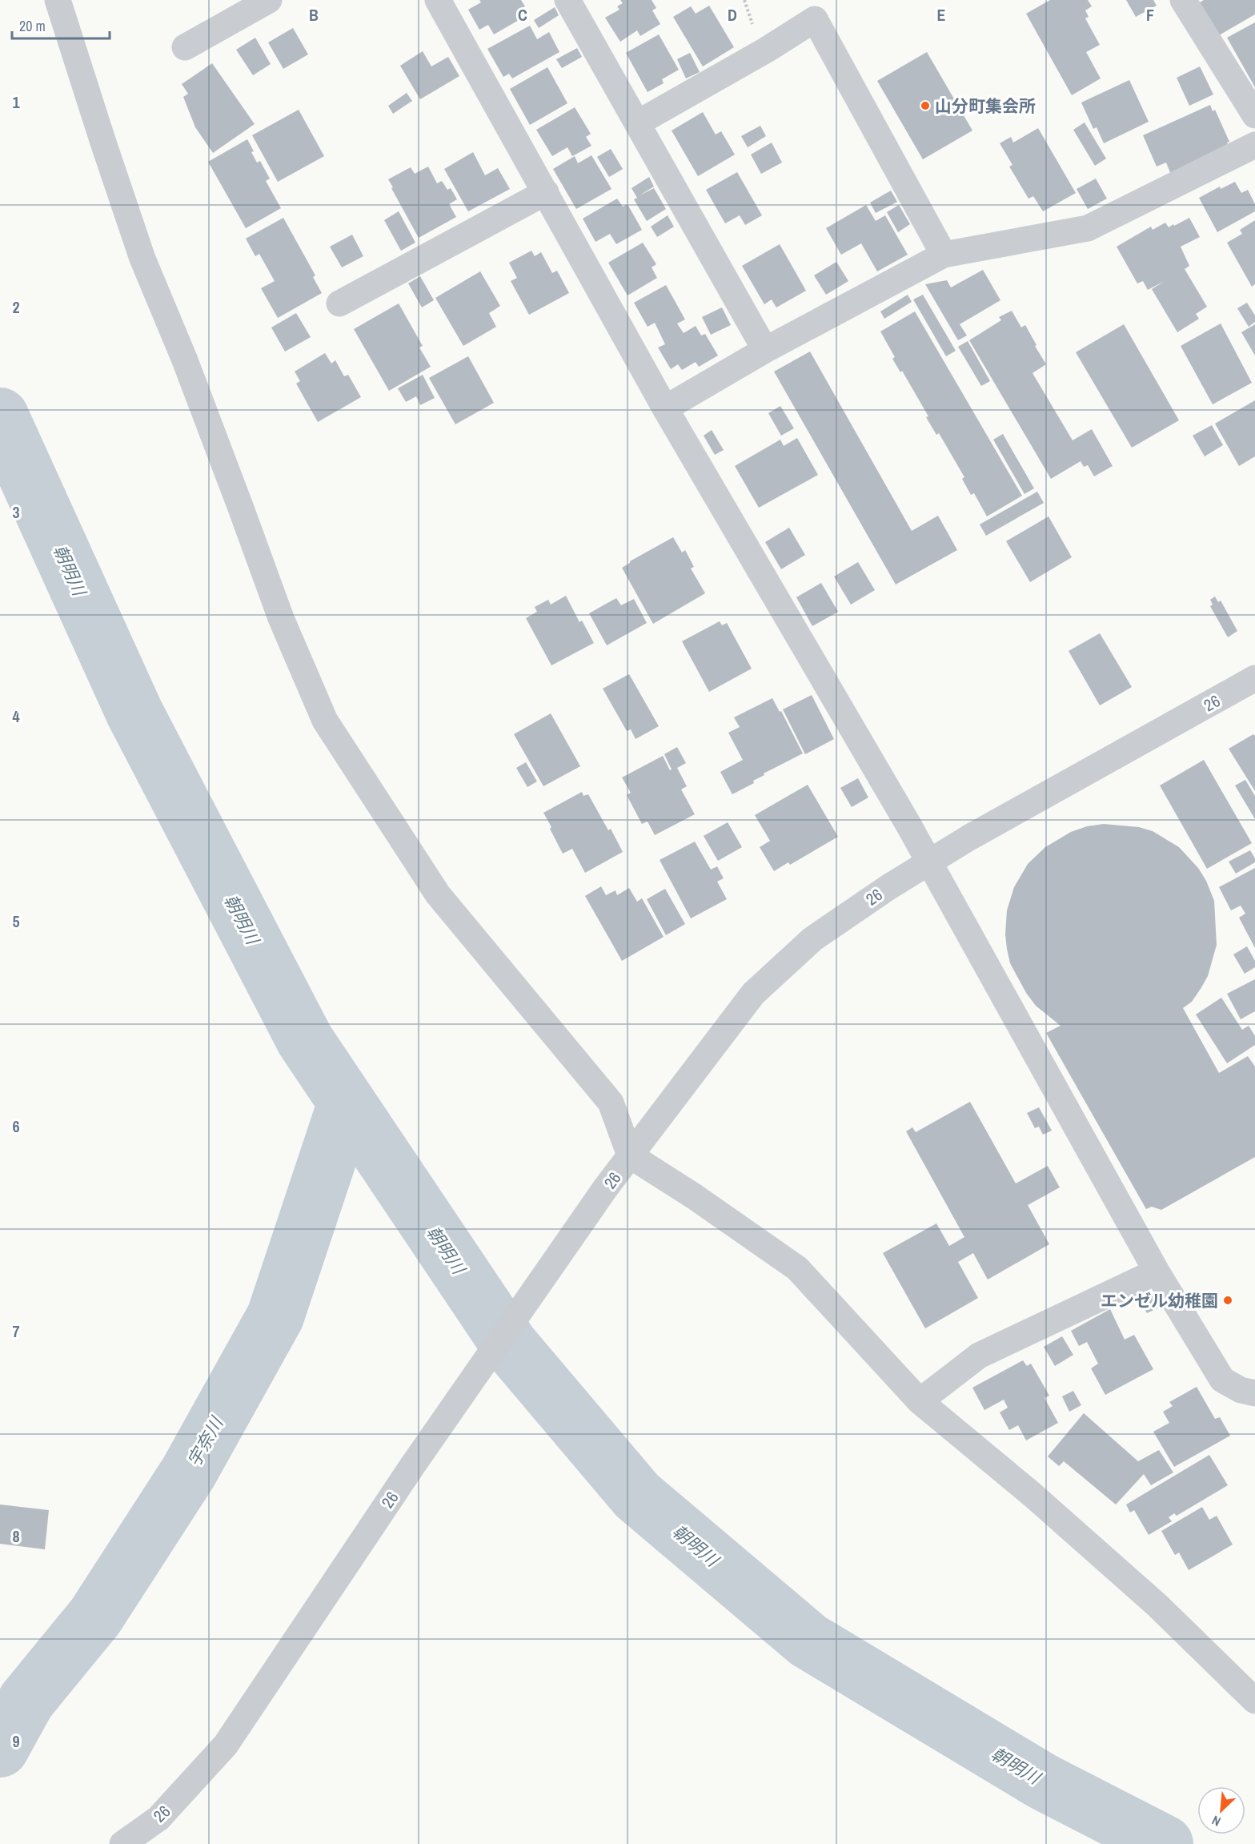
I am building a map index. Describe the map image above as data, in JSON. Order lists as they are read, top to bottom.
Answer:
{
  "streets": {
    "street": ["26"]
  },
  "water": ["朝明川", "宇奈川"],
  "places": ["山分町集会所", "エンゼル幼稚園"],
  "scale_bar": "20 m",
  "north": "bottom left",
  "grid": {
    "columns": [
      "B",
      "C",
      "D",
      "E",
      "F"
    ],
    "rows": [
      "1",
      "2",
      "3",
      "4",
      "5",
      "6",
      "7",
      "8",
      "9"
    ]
  }
}
